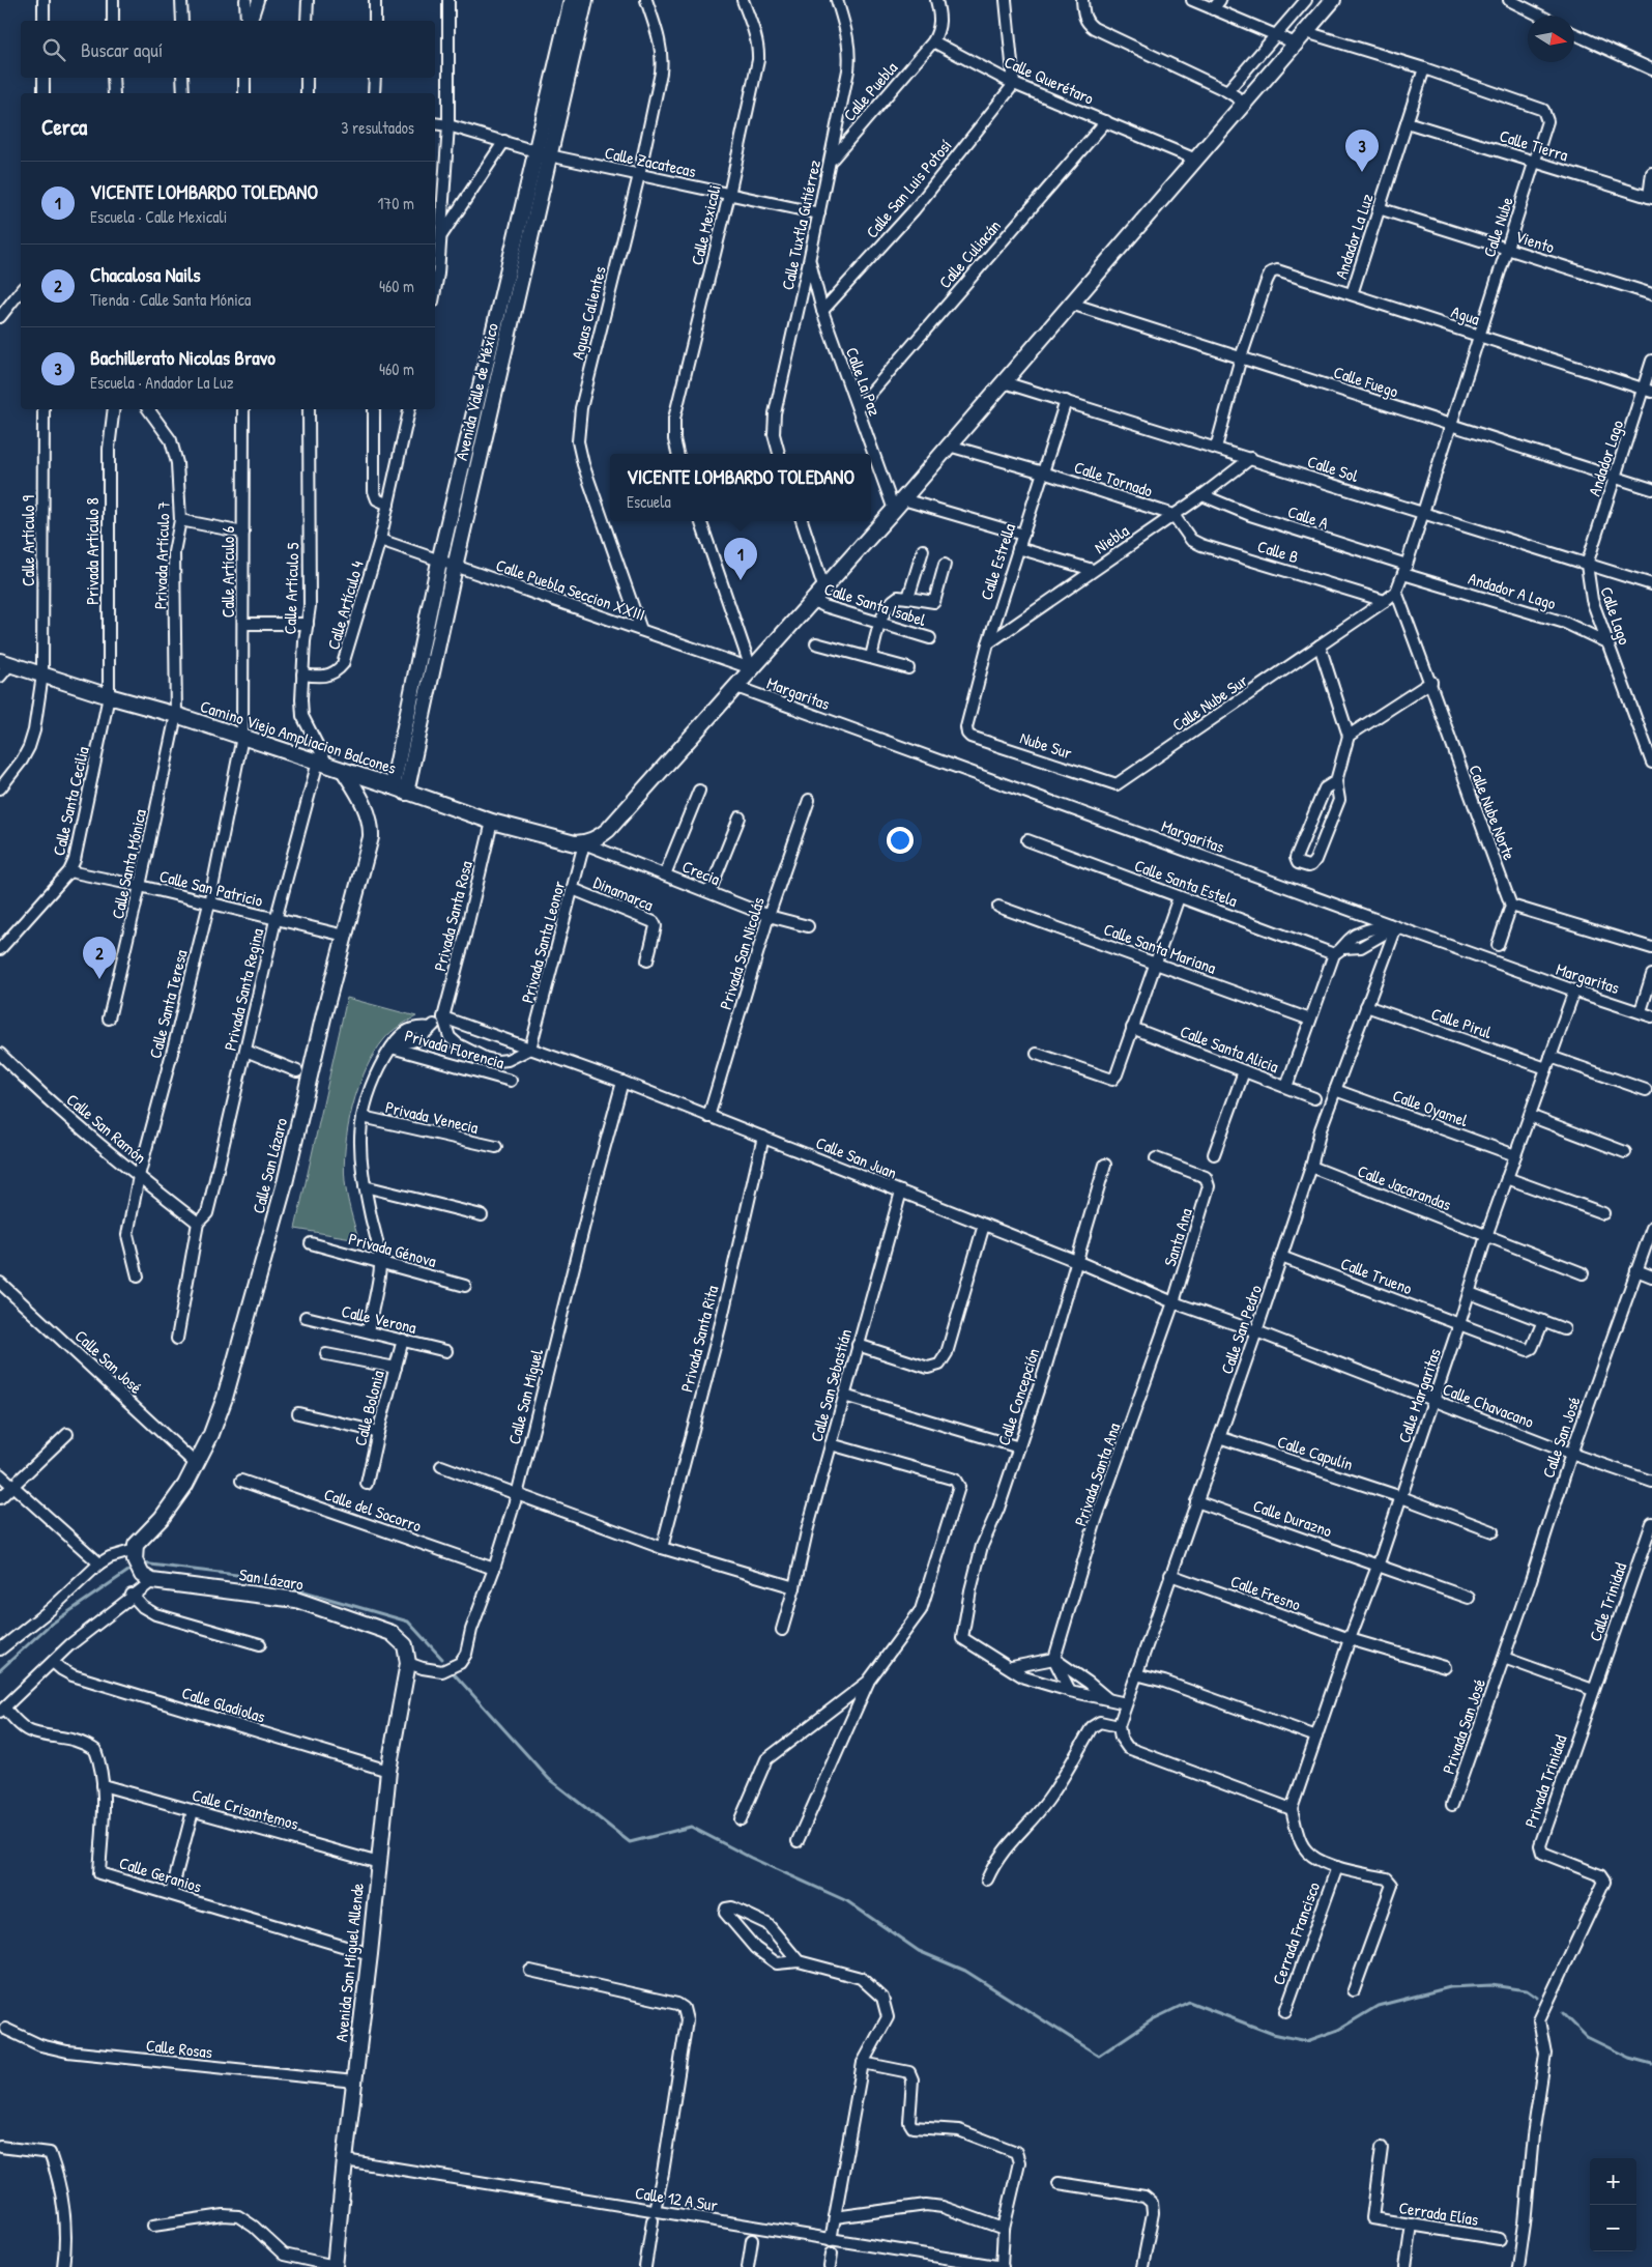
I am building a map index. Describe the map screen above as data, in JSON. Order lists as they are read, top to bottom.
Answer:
{
  "streets": {
    "main road": [
      "Avenida Valle de México",
      "Camino Viejo Ampliacion Balcones",
      "Calle San Lázaro",
      "San Lázaro",
      "Avenida San Miguel Allende"
    ],
    "street": [
      "Calle Querétaro",
      "Calle Puebla",
      "Calle Tierra",
      "Calle Zacatecas",
      "Calle San Luis Potosí",
      "Calle Mexicali",
      "Calle Tuxtla Gutiérrez",
      "Calle Nube",
      "Andador La Luz",
      "Viento",
      "Calle Culiacán",
      "Aguas Calientes",
      "Agua",
      "Calle La Paz",
      "Calle Fuego",
      "Andador Lago",
      "Calle Sol",
      "Calle Tornado",
      "Calle A",
      "Niebla",
      "Calle Artículo 9",
      "Privada Artículo 8",
      "Calle B",
      "Privada Artículo 7",
      "Calle Estrella",
      "Calle Artículo 6",
      "Calle Artículo 5",
      "Calle Puebla Seccion XXIII",
      "Andador A Lago",
      "Calle Santa Isabel",
      "Calle Artículo 4",
      "Calle Lago",
      "Margaritas",
      "Calle Nube Sur",
      "Nube Sur",
      "Calle Santa Cecilia",
      "Calle Nube Norte",
      "Calle Santa Mónica",
      "Crecia",
      "Calle Santa Estela",
      "Calle San Patricio",
      "Dinamarca",
      "Privada Santa Rosa",
      "Privada Santa Leonor",
      "Calle Santa Mariana",
      "Privada San Nicolás",
      "Privada Santa Regina",
      "Calle Santa Teresa",
      "Calle Pirul",
      "Privada Florencia",
      "Calle Santa Alicia",
      "Calle Oyamel",
      "Privada Venecia",
      "Calle San Ramón",
      "Calle San Juan",
      "Calle Jacarandas",
      "Santa Ana",
      "Privada Génova",
      "Calle Trueno",
      "Calle Verona",
      "Calle San Pedro",
      "Privada Santa Rita",
      "Calle San José",
      "Calle San Sebastián",
      "Calle Margaritas",
      "Calle San Miguel",
      "Calle Concepción",
      "Calle Chavacano",
      "Calle Bolonia",
      "Calle Capulín",
      "Privada Santa Ana",
      "Calle del Socorro",
      "Calle Durazno",
      "Calle Fresno",
      "Calle Trinidad",
      "Calle Gladiolas",
      "Privada San José",
      "Privada Trinidad",
      "Calle Crisantemos",
      "Calle Geranios",
      "Cerrada Francisco",
      "Calle Rosas",
      "Calle 12 A Sur",
      "Cerrada Elías"
    ]
  },
  "crossings": [
    ["Calle Querétaro", "Calle Puebla"],
    ["Calle Querétaro", "Calle San Luis Potosí"],
    ["Calle Querétaro", "Calle Culiacán"],
    ["Calle Puebla", "Calle Tuxtla Gutiérrez"],
    ["Calle Tierra", "Calle Nube"],
    ["Calle Tierra", "Andador La Luz"],
    ["Calle Zacatecas", "Calle Mexicali"],
    ["Calle Zacatecas", "Calle Tuxtla Gutiérrez"],
    ["Calle Zacatecas", "Aguas Calientes"],
    ["Calle Zacatecas", "Avenida Valle de México"],
    ["Calle San Luis Potosí", "Calle La Paz"],
    ["Calle Tuxtla Gutiérrez", "Calle La Paz"],
    ["Calle Nube", "Andador La Luz"],
    ["Calle Nube", "Viento"],
    ["Calle Nube", "Agua"],
    ["Calle Nube", "Calle Fuego"],
    ["Calle Nube", "Calle Sol"],
    ["Calle Nube", "Calle A"],
    ["Calle Nube", "Andador A Lago"],
    ["Calle Nube", "Calle Nube Sur"],
    ["Calle Nube", "Calle Nube Norte"],
    ["Andador La Luz", "Viento"],
    ["Andador La Luz", "Agua"],
    ["Calle Culiacán", "Calle La Paz"],
    ["Aguas Calientes", "Calle Puebla Seccion XXIII"],
    ["Agua", "Calle Fuego"],
    ["Agua", "Andador Lago"],
    ["Calle Fuego", "Andador Lago"],
    ["Avenida Valle de México", "Calle Puebla Seccion XXIII"],
    ["Avenida Valle de México", "Camino Viejo Ampliacion Balcones"],
    ["Andador Lago", "Calle Sol"],
    ["Andador Lago", "Calle Lago"],
    ["Calle Sol", "Niebla"],
    ["Calle Sol", "Calle Estrella"],
    ["Calle Sol", "Calle Lago"],
    ["Calle Tornado", "Niebla"],
    ["Calle Tornado", "Calle B"],
    ["Calle Tornado", "Calle Estrella"],
    ["Calle A", "Niebla"],
    ["Calle A", "Andador A Lago"],
    ["Niebla", "Calle B"],
    ["Niebla", "Calle Estrella"],
    ["Calle Artículo 9", "Camino Viejo Ampliacion Balcones"],
    ["Privada Artículo 8", "Camino Viejo Ampliacion Balcones"],
    ["Privada Artículo 8", "Calle Santa Cecilia"],
    ["Calle B", "Calle Nube Sur"],
    ["Privada Artículo 7", "Camino Viejo Ampliacion Balcones"],
    ["Privada Artículo 7", "Calle Santa Mónica"],
    ["Calle Estrella", "Nube Sur"],
    ["Calle Artículo 6", "Camino Viejo Ampliacion Balcones"],
    ["Calle Artículo 6", "Calle Santa Teresa"],
    ["Calle Artículo 5", "Calle Artículo 4"],
    ["Calle Artículo 5", "Camino Viejo Ampliacion Balcones"],
    ["Calle Artículo 5", "Privada Santa Regina"],
    ["Calle Puebla Seccion XXIII", "Calle Artículo 4"],
    ["Andador A Lago", "Calle Lago"],
    ["Margaritas", "Calle San Pedro"],
    ["Margaritas", "Calle Margaritas"],
    ["Calle Nube Sur", "Nube Sur"],
    ["Calle Nube Sur", "Calle Nube Norte"],
    ["Camino Viejo Ampliacion Balcones", "Calle Santa Cecilia"],
    ["Camino Viejo Ampliacion Balcones", "Calle Santa Mónica"],
    ["Camino Viejo Ampliacion Balcones", "Crecia"],
    ["Camino Viejo Ampliacion Balcones", "Privada Santa Rosa"],
    ["Camino Viejo Ampliacion Balcones", "Privada Santa Leonor"],
    ["Camino Viejo Ampliacion Balcones", "Privada Santa Regina"],
    ["Camino Viejo Ampliacion Balcones", "Calle Santa Teresa"],
    ["Camino Viejo Ampliacion Balcones", "Calle San Lázaro"],
    ["Calle Santa Cecilia", "Calle San Patricio"],
    ["Calle Santa Mónica", "Calle San Patricio"],
    ["Crecia", "Privada Santa Leonor"],
    ["Crecia", "Privada San Nicolás"],
    ["Calle San Patricio", "Privada Santa Regina"],
    ["Calle San Patricio", "Calle Santa Teresa"],
    ["Calle San Patricio", "Calle San Lázaro"],
    ["Dinamarca", "Privada Santa Leonor"],
    ["Privada Santa Rosa", "Calle San Juan"],
    ["Privada Santa Leonor", "Calle San Juan"],
    ["Privada San Nicolás", "Calle San Juan"],
    ["Privada Santa Regina", "Calle San Ramón"],
    ["Calle Santa Teresa", "Calle San Ramón"],
    ["Calle Pirul", "Calle San Pedro"],
    ["Calle Pirul", "Calle Margaritas"],
    ["Calle Oyamel", "Calle San Pedro"],
    ["Calle Oyamel", "Calle Margaritas"],
    ["Calle San Juan", "Santa Ana"],
    ["Calle San Juan", "Calle San Pedro"],
    ["Calle San Juan", "Privada Santa Rita"],
    ["Calle San Juan", "Calle San Sebastián"],
    ["Calle San Juan", "Calle San Miguel"],
    ["Calle San Juan", "Calle Concepción"],
    ["Calle San Juan", "Calle Chavacano"],
    ["Calle San Juan", "Privada Santa Ana"],
    ["Calle San Lázaro", "Calle San José"],
    ["Calle Jacarandas", "Calle San Pedro"],
    ["Calle Jacarandas", "Calle Margaritas"],
    ["Santa Ana", "Privada Santa Ana"],
    ["Calle Trueno", "Calle San Pedro"],
    ["Calle Trueno", "Calle Margaritas"],
    ["Calle Verona", "Calle Bolonia"],
    ["Calle San Pedro", "Calle Chavacano"],
    ["Calle San Pedro", "Calle Capulín"],
    ["Calle San Pedro", "Calle Durazno"],
    ["Calle San Pedro", "Calle Fresno"],
    ["Calle San José", "Calle Chavacano"],
    ["Calle San José", "Privada San José"],
    ["Calle Margaritas", "Calle Chavacano"],
    ["Calle Margaritas", "Calle Capulín"],
    ["Calle Margaritas", "Calle Durazno"],
    ["Calle Margaritas", "Calle Fresno"],
    ["Calle San Miguel", "Calle del Socorro"],
    ["Calle San Miguel", "San Lázaro"],
    ["Calle San Miguel", "Avenida San Miguel Allende"],
    ["San Lázaro", "Avenida San Miguel Allende"],
    ["Calle Trinidad", "Privada Trinidad"],
    ["Calle Gladiolas", "Avenida San Miguel Allende"],
    ["Calle Crisantemos", "Calle Geranios"],
    ["Calle Crisantemos", "Avenida San Miguel Allende"],
    ["Calle Geranios", "Avenida San Miguel Allende"],
    ["Avenida San Miguel Allende", "Calle Rosas"],
    ["Avenida San Miguel Allende", "Calle 12 A Sur"]
  ],
  "north": "right",
  "page": {
    "search": "Buscar aquí",
    "heading": ["Cerca", "3 resultados"],
    "pins": ["3", "1", "2"],
    "list": [
      {
        "mark": "1",
        "name": "VICENTE LOMBARDO TOLEDANO",
        "note": "Escuela · Calle Mexicali",
        "value": "170 m"
      },
      {
        "mark": "2",
        "name": "Chacalosa Nails",
        "note": "Tienda · Calle Santa Mónica",
        "value": "460 m"
      },
      {
        "mark": "3",
        "name": "Bachillerato Nicolas Bravo",
        "note": "Escuela · Andador La Luz",
        "value": "460 m"
      }
    ],
    "popup": ["VICENTE LOMBARDO TOLEDANO", "Escuela"],
    "map_buttons": ["+", "−"]
  }
}
